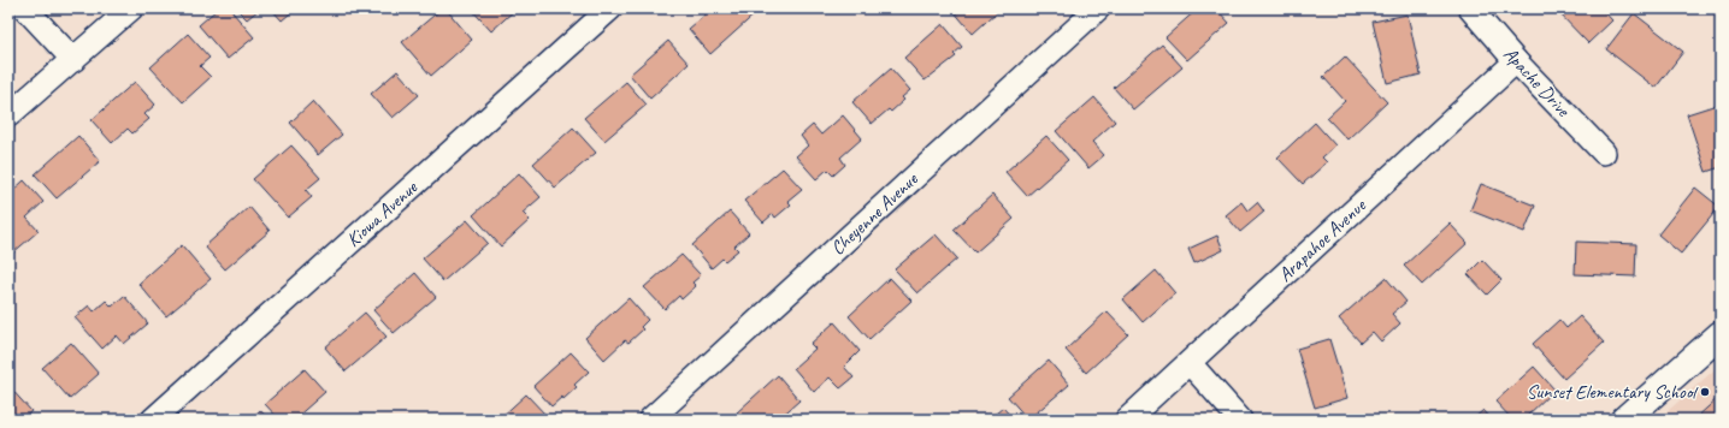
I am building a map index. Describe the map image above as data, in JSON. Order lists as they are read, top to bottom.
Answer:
{
  "streets": {
    "street": [
      "Apache Drive",
      "Kiowa Avenue",
      "Cheyenne Avenue",
      "Arapahoe Avenue"
    ]
  },
  "crossings": [
    ["Apache Drive", "Arapahoe Avenue"]
  ],
  "places": ["Sunset Elementary School"]
}
